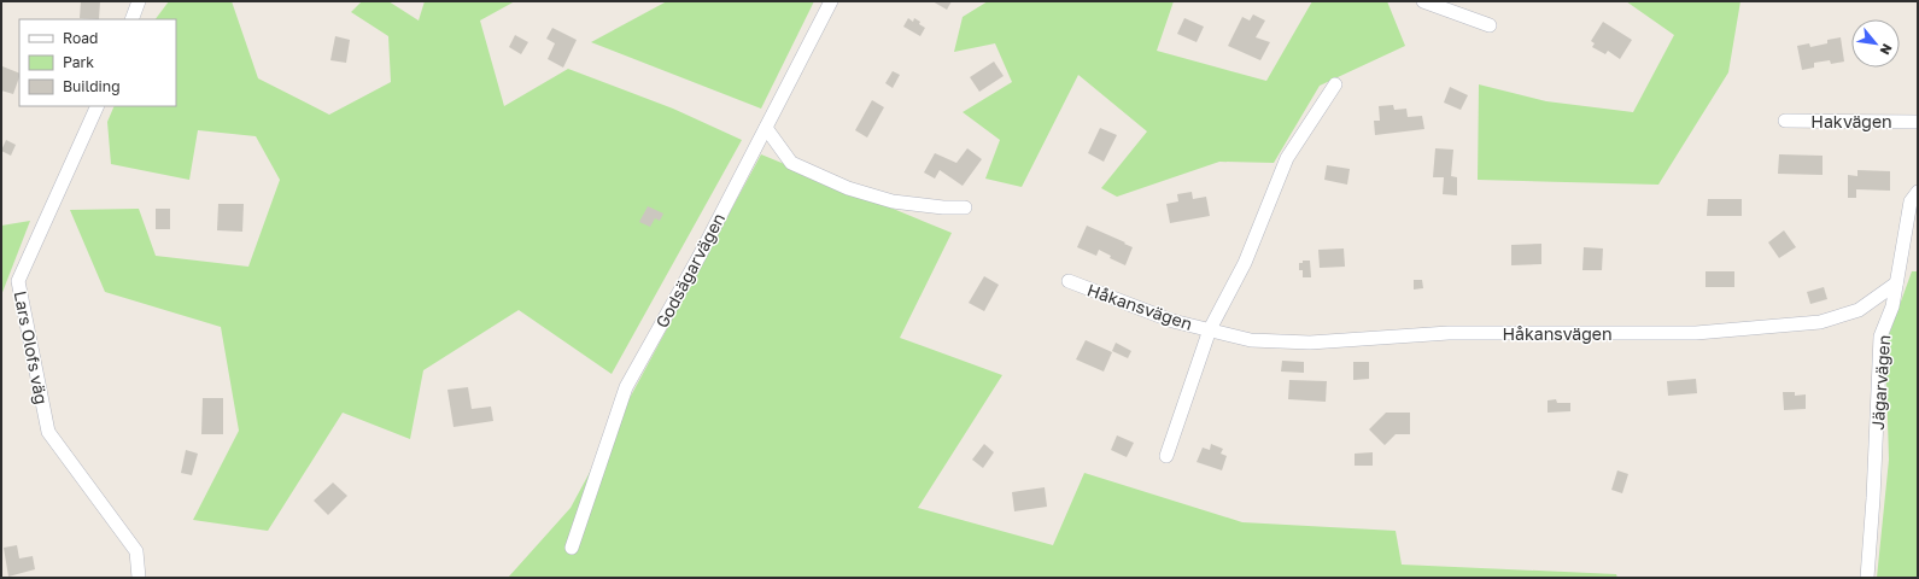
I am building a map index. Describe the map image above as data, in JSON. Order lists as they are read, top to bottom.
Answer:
{
  "streets": {
    "street": [
      "Hakvägen",
      "Godsägarvägen",
      "Håkansvägen",
      "Lars Olofs väg",
      "Jägarvägen"
    ]
  },
  "crossings": [
    ["Håkansvägen", "Jägarvägen"]
  ],
  "legend": ["Road", "Park", "Building"],
  "north": "bottom right"
}
